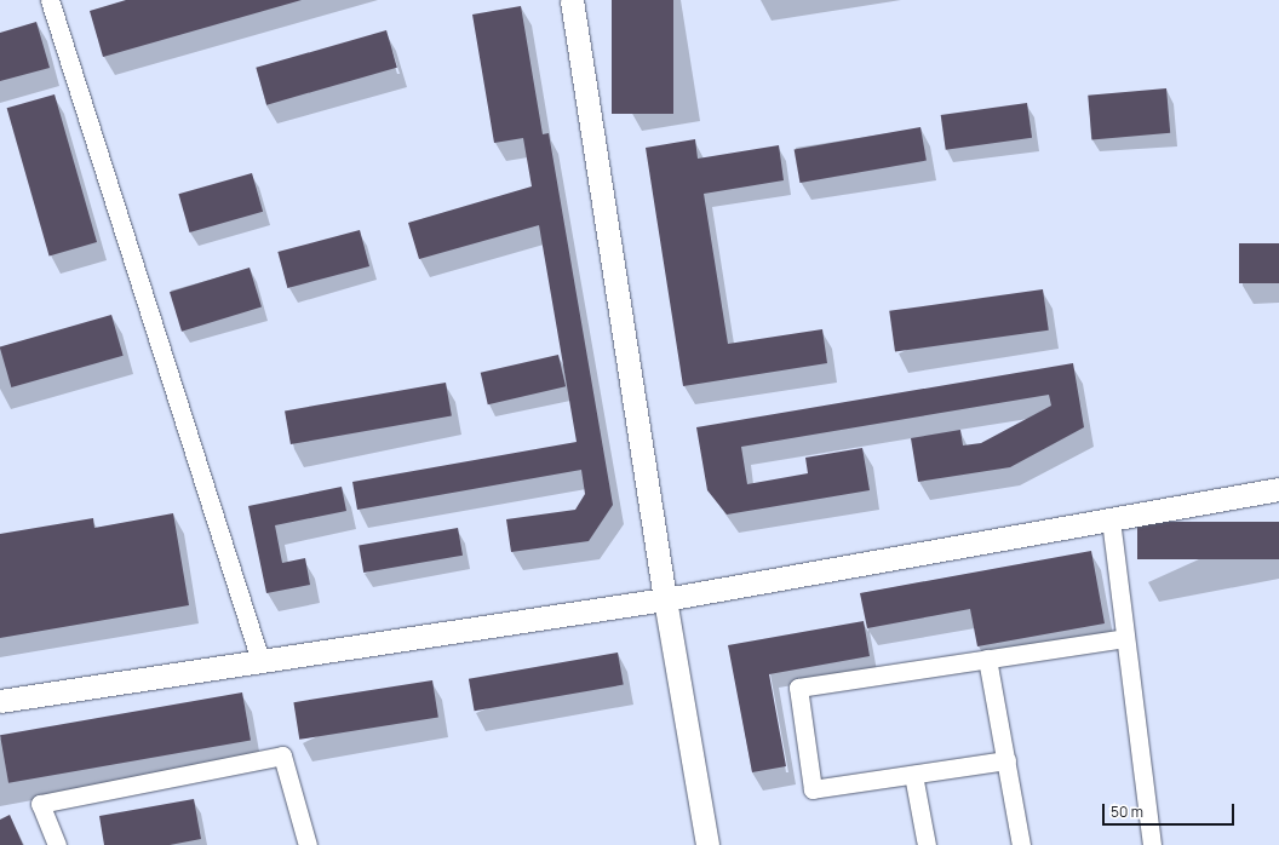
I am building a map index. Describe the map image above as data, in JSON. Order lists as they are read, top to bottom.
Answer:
{
  "scale_bar": "50 m"
}
